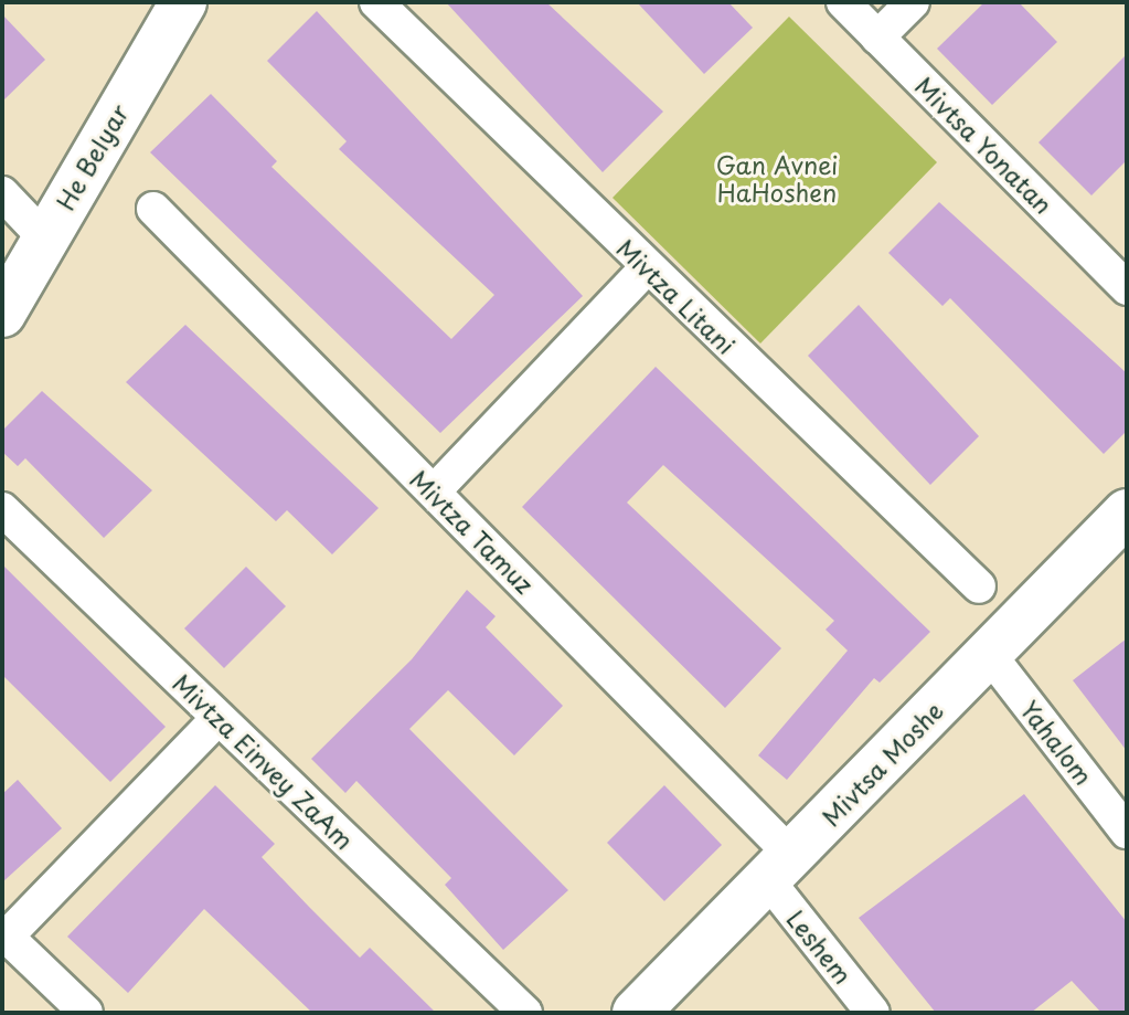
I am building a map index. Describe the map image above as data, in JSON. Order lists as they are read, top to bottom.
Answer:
{
  "streets": {
    "street": [
      "Mivtsa Yonatan",
      "He BeIyar",
      "Mivtza Litani",
      "Mivtza Tamuz",
      "Yahalom",
      "Mivtza Einvey ZaAm",
      "Mivtsa Moshe",
      "Leshem"
    ]
  },
  "crossings": [
    ["Mivtza Tamuz", "Mivtsa Moshe"],
    ["Mivtza Tamuz", "Leshem"],
    ["Yahalom", "Mivtsa Moshe"],
    ["Mivtsa Moshe", "Leshem"]
  ],
  "parks": ["Gan Avnei HaHoshen"]
}
